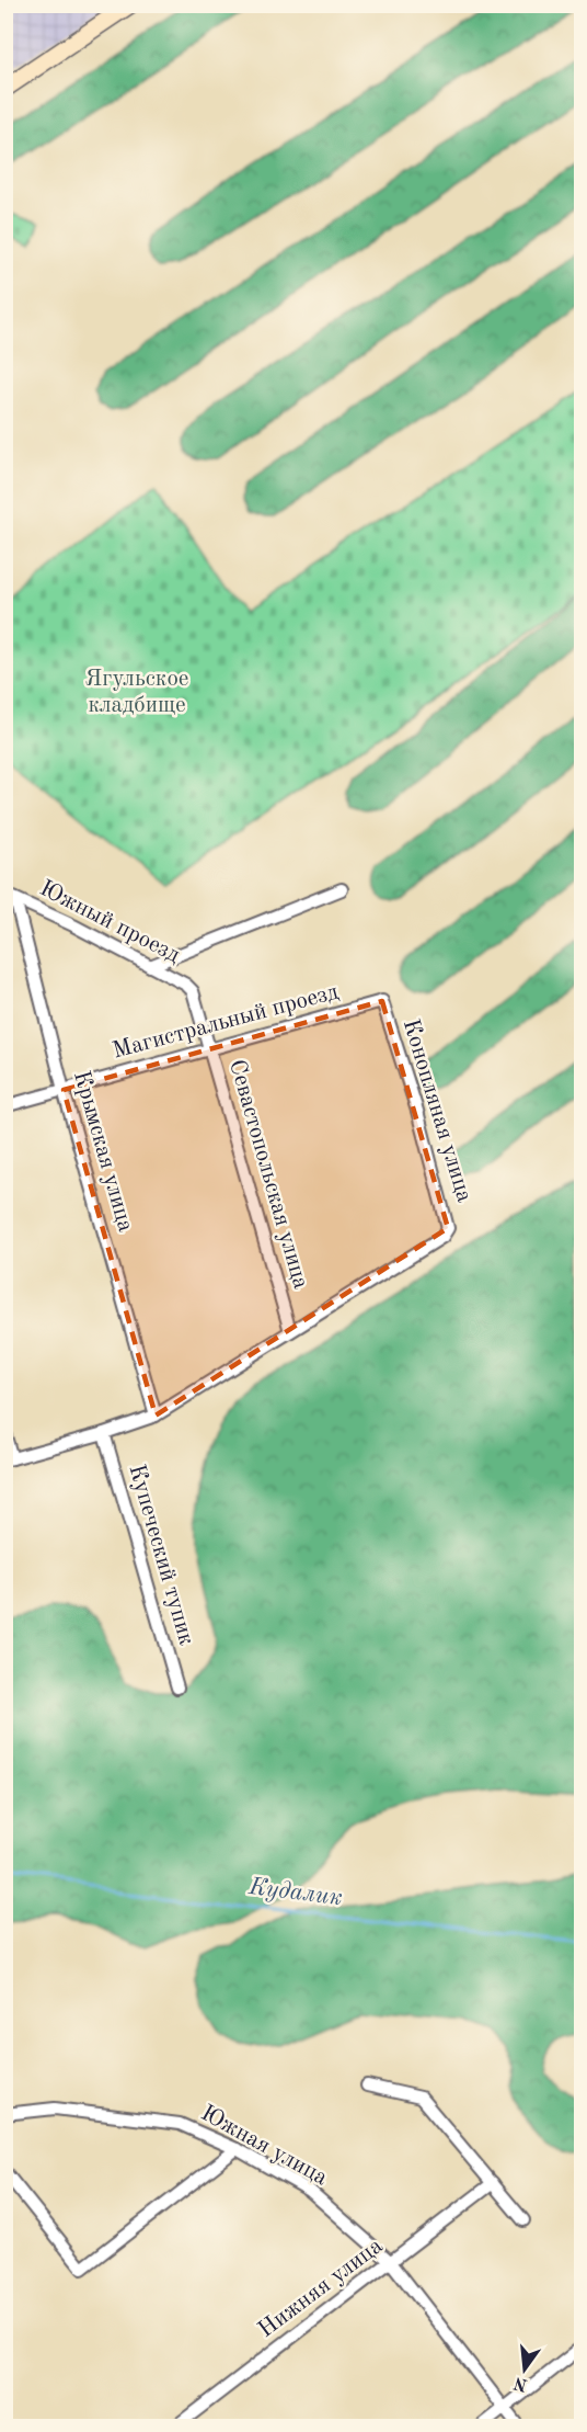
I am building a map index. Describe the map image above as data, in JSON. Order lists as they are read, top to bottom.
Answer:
{
  "streets": {
    "street": [
      "Южный проезд",
      "Магистральный проезд",
      "Конопляная улица",
      "Крымская улица",
      "Севастопольская улица",
      "Купеческий тупик",
      "Южная улица",
      "Нижняя улица"
    ]
  },
  "crossings": [
    ["Южный проезд", "Крымская улица"],
    ["Южный проезд", "Севастопольская улица"],
    ["Магистральный проезд", "Конопляная улица"],
    ["Магистральный проезд", "Крымская улица"],
    ["Магистральный проезд", "Севастопольская улица"],
    ["Конопляная улица", "Севастопольская улица"],
    ["Южная улица", "Нижняя улица"]
  ],
  "water": ["Кудалик"],
  "parks": ["Ягульское кладбище"],
  "north": "bottom"
}
